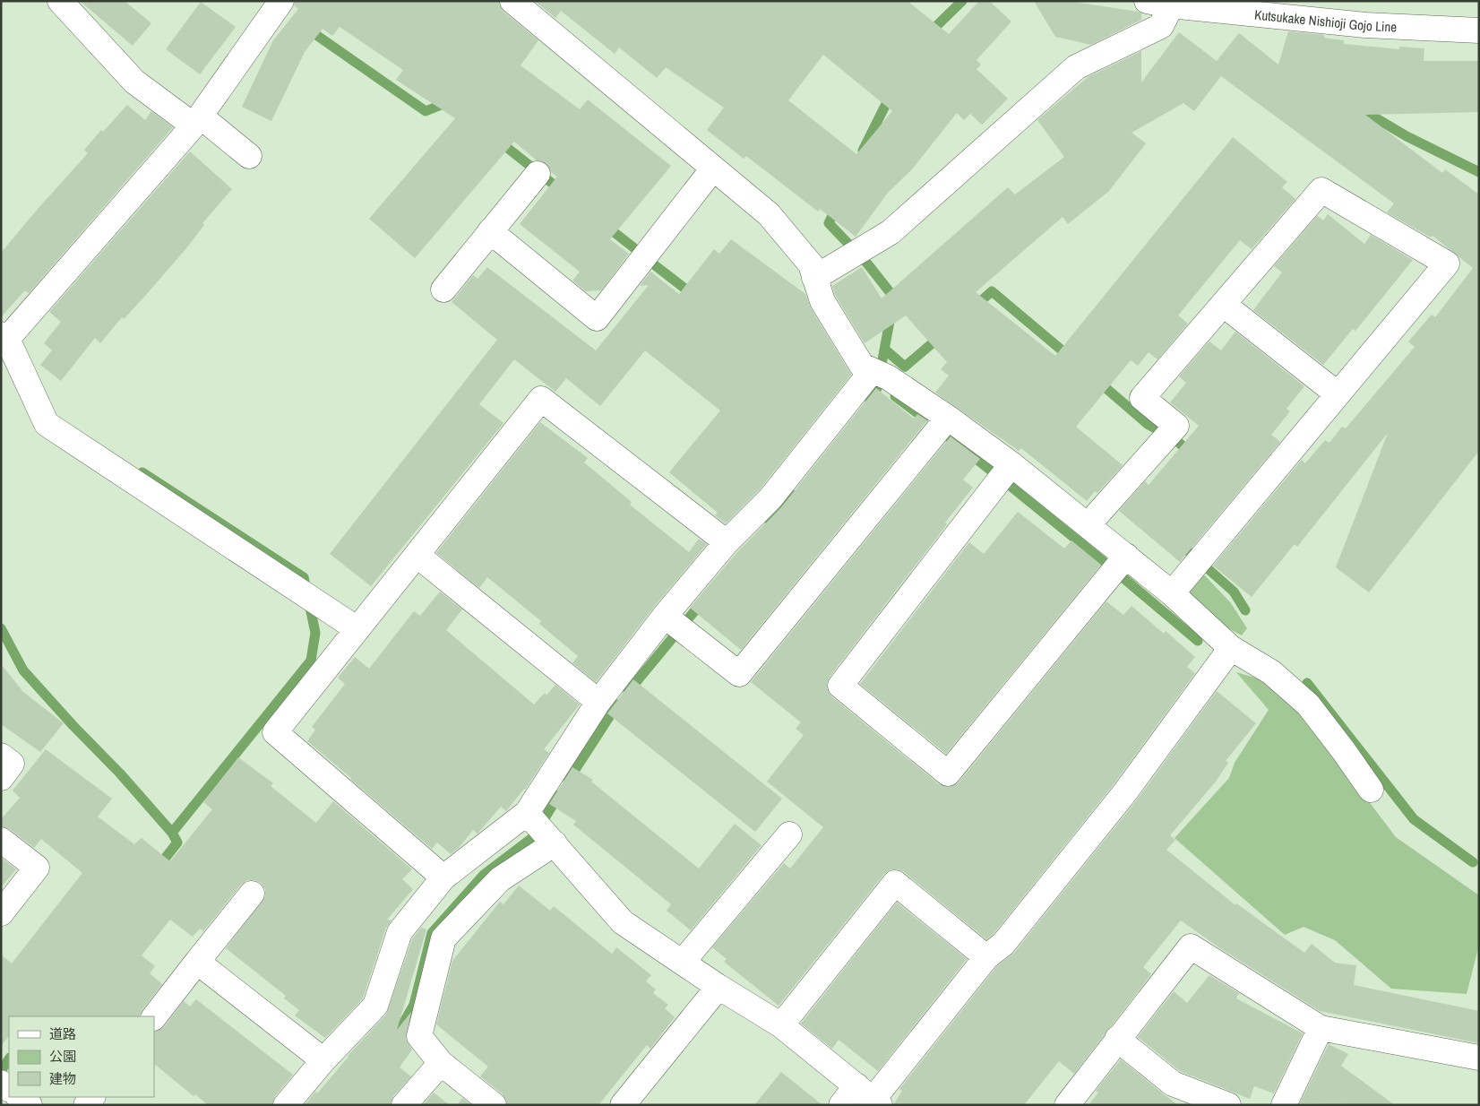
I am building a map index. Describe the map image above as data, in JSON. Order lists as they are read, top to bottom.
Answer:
{
  "streets": {
    "street": ["Kutsukake Nishioji Gojo Line"]
  },
  "legend": ["道路", "公園", "建物"]
}
